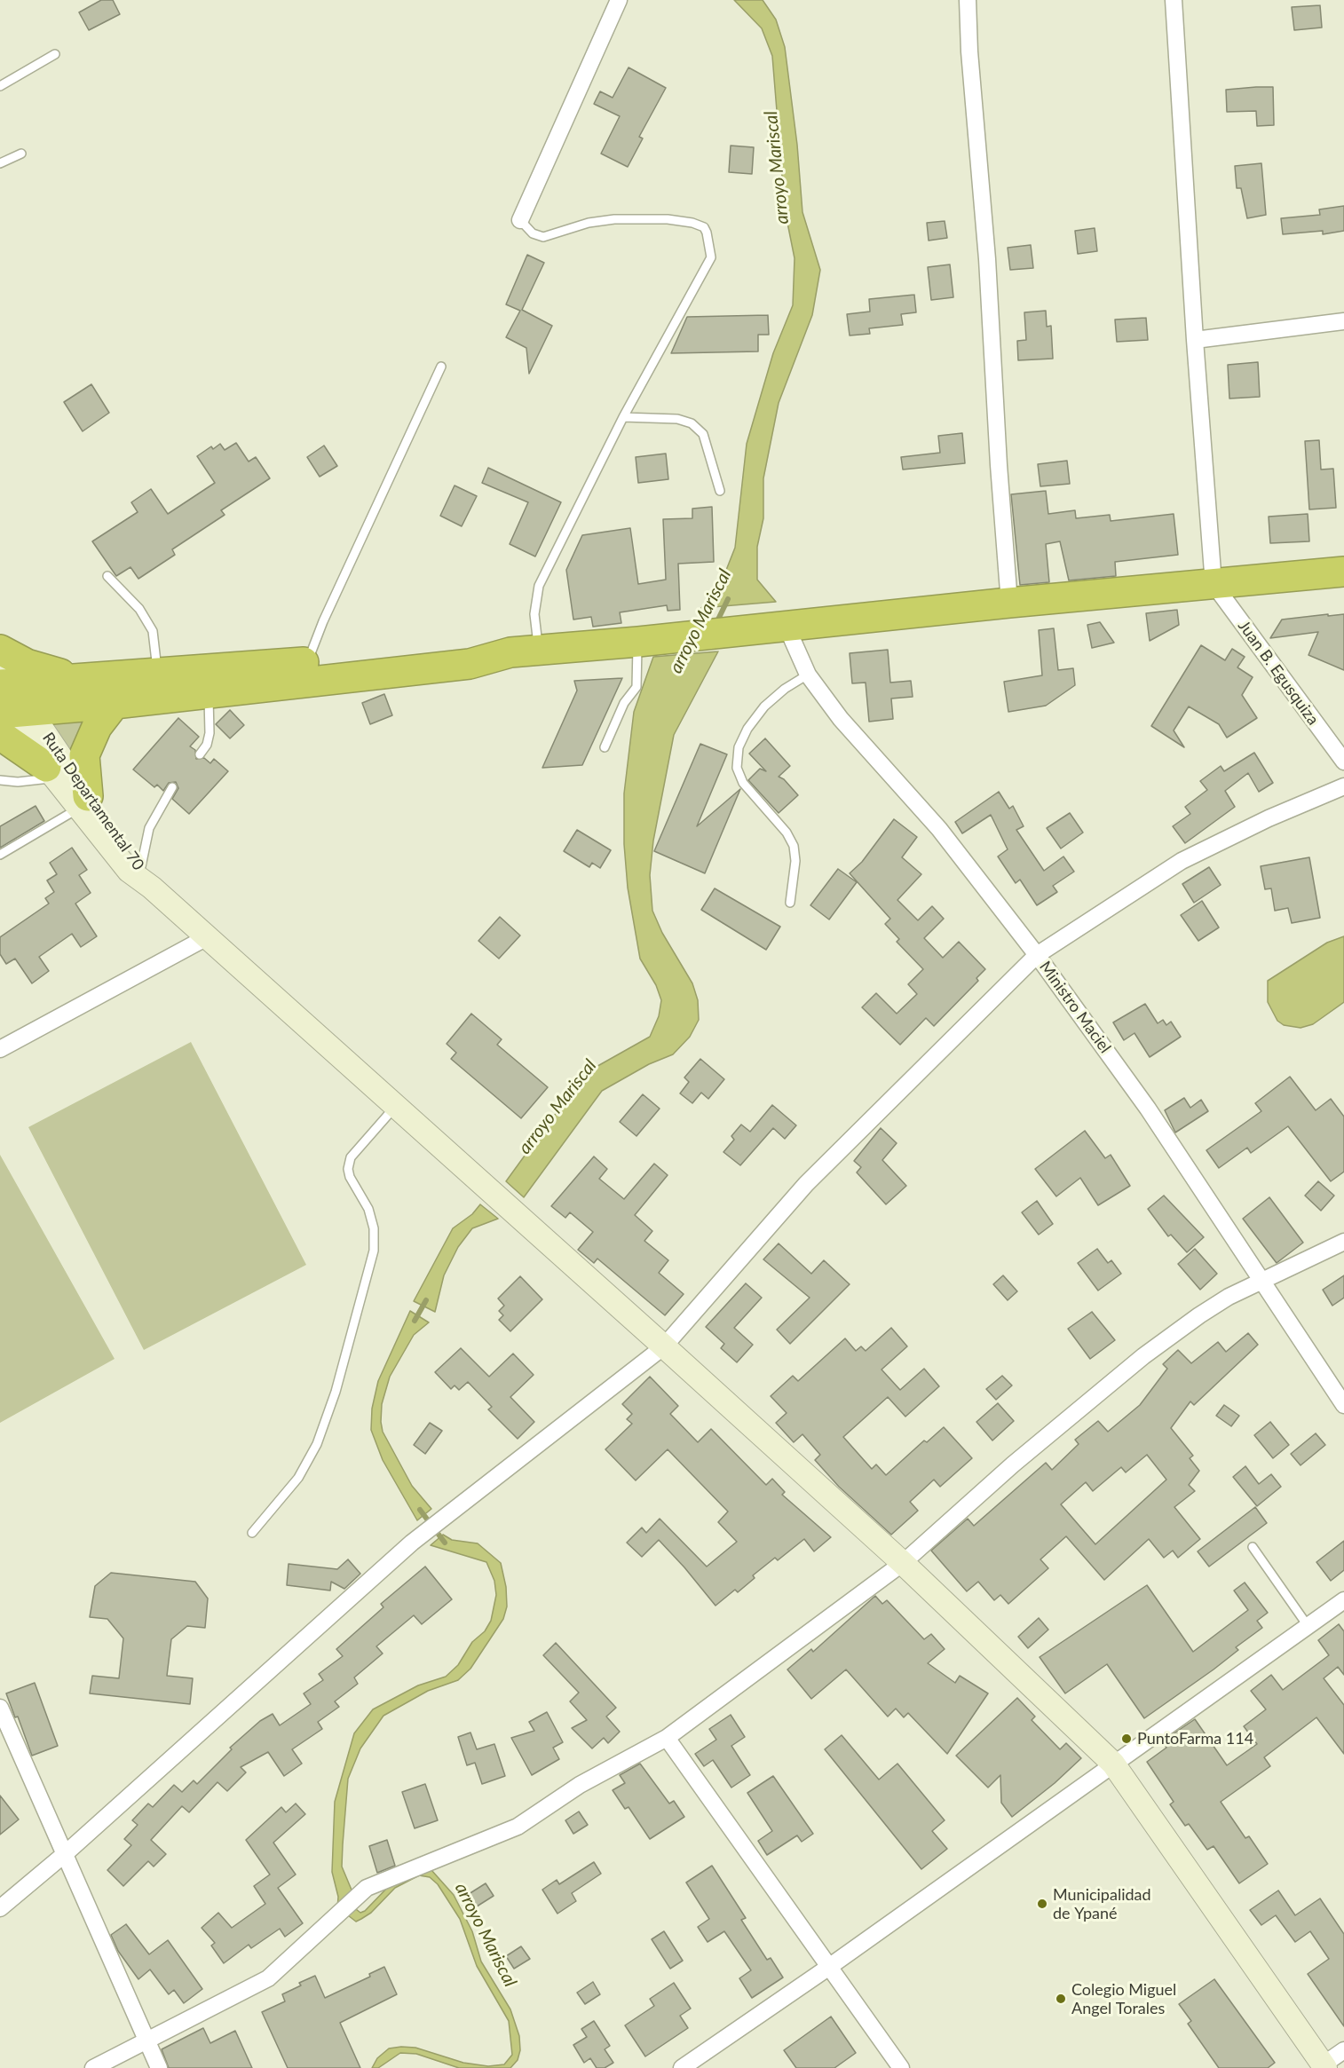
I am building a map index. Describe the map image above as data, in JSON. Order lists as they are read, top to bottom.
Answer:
{
  "streets": {
    "main road": ["Ruta Departamental 70"],
    "street": ["Juan B. Egusquiza", "Ministro Maciel"]
  },
  "water": ["arroyo Mariscal"],
  "places": ["PuntoFarma 114", "Municipalidad de Ypané", "Colegio Miguel Angel Torales"]
}
